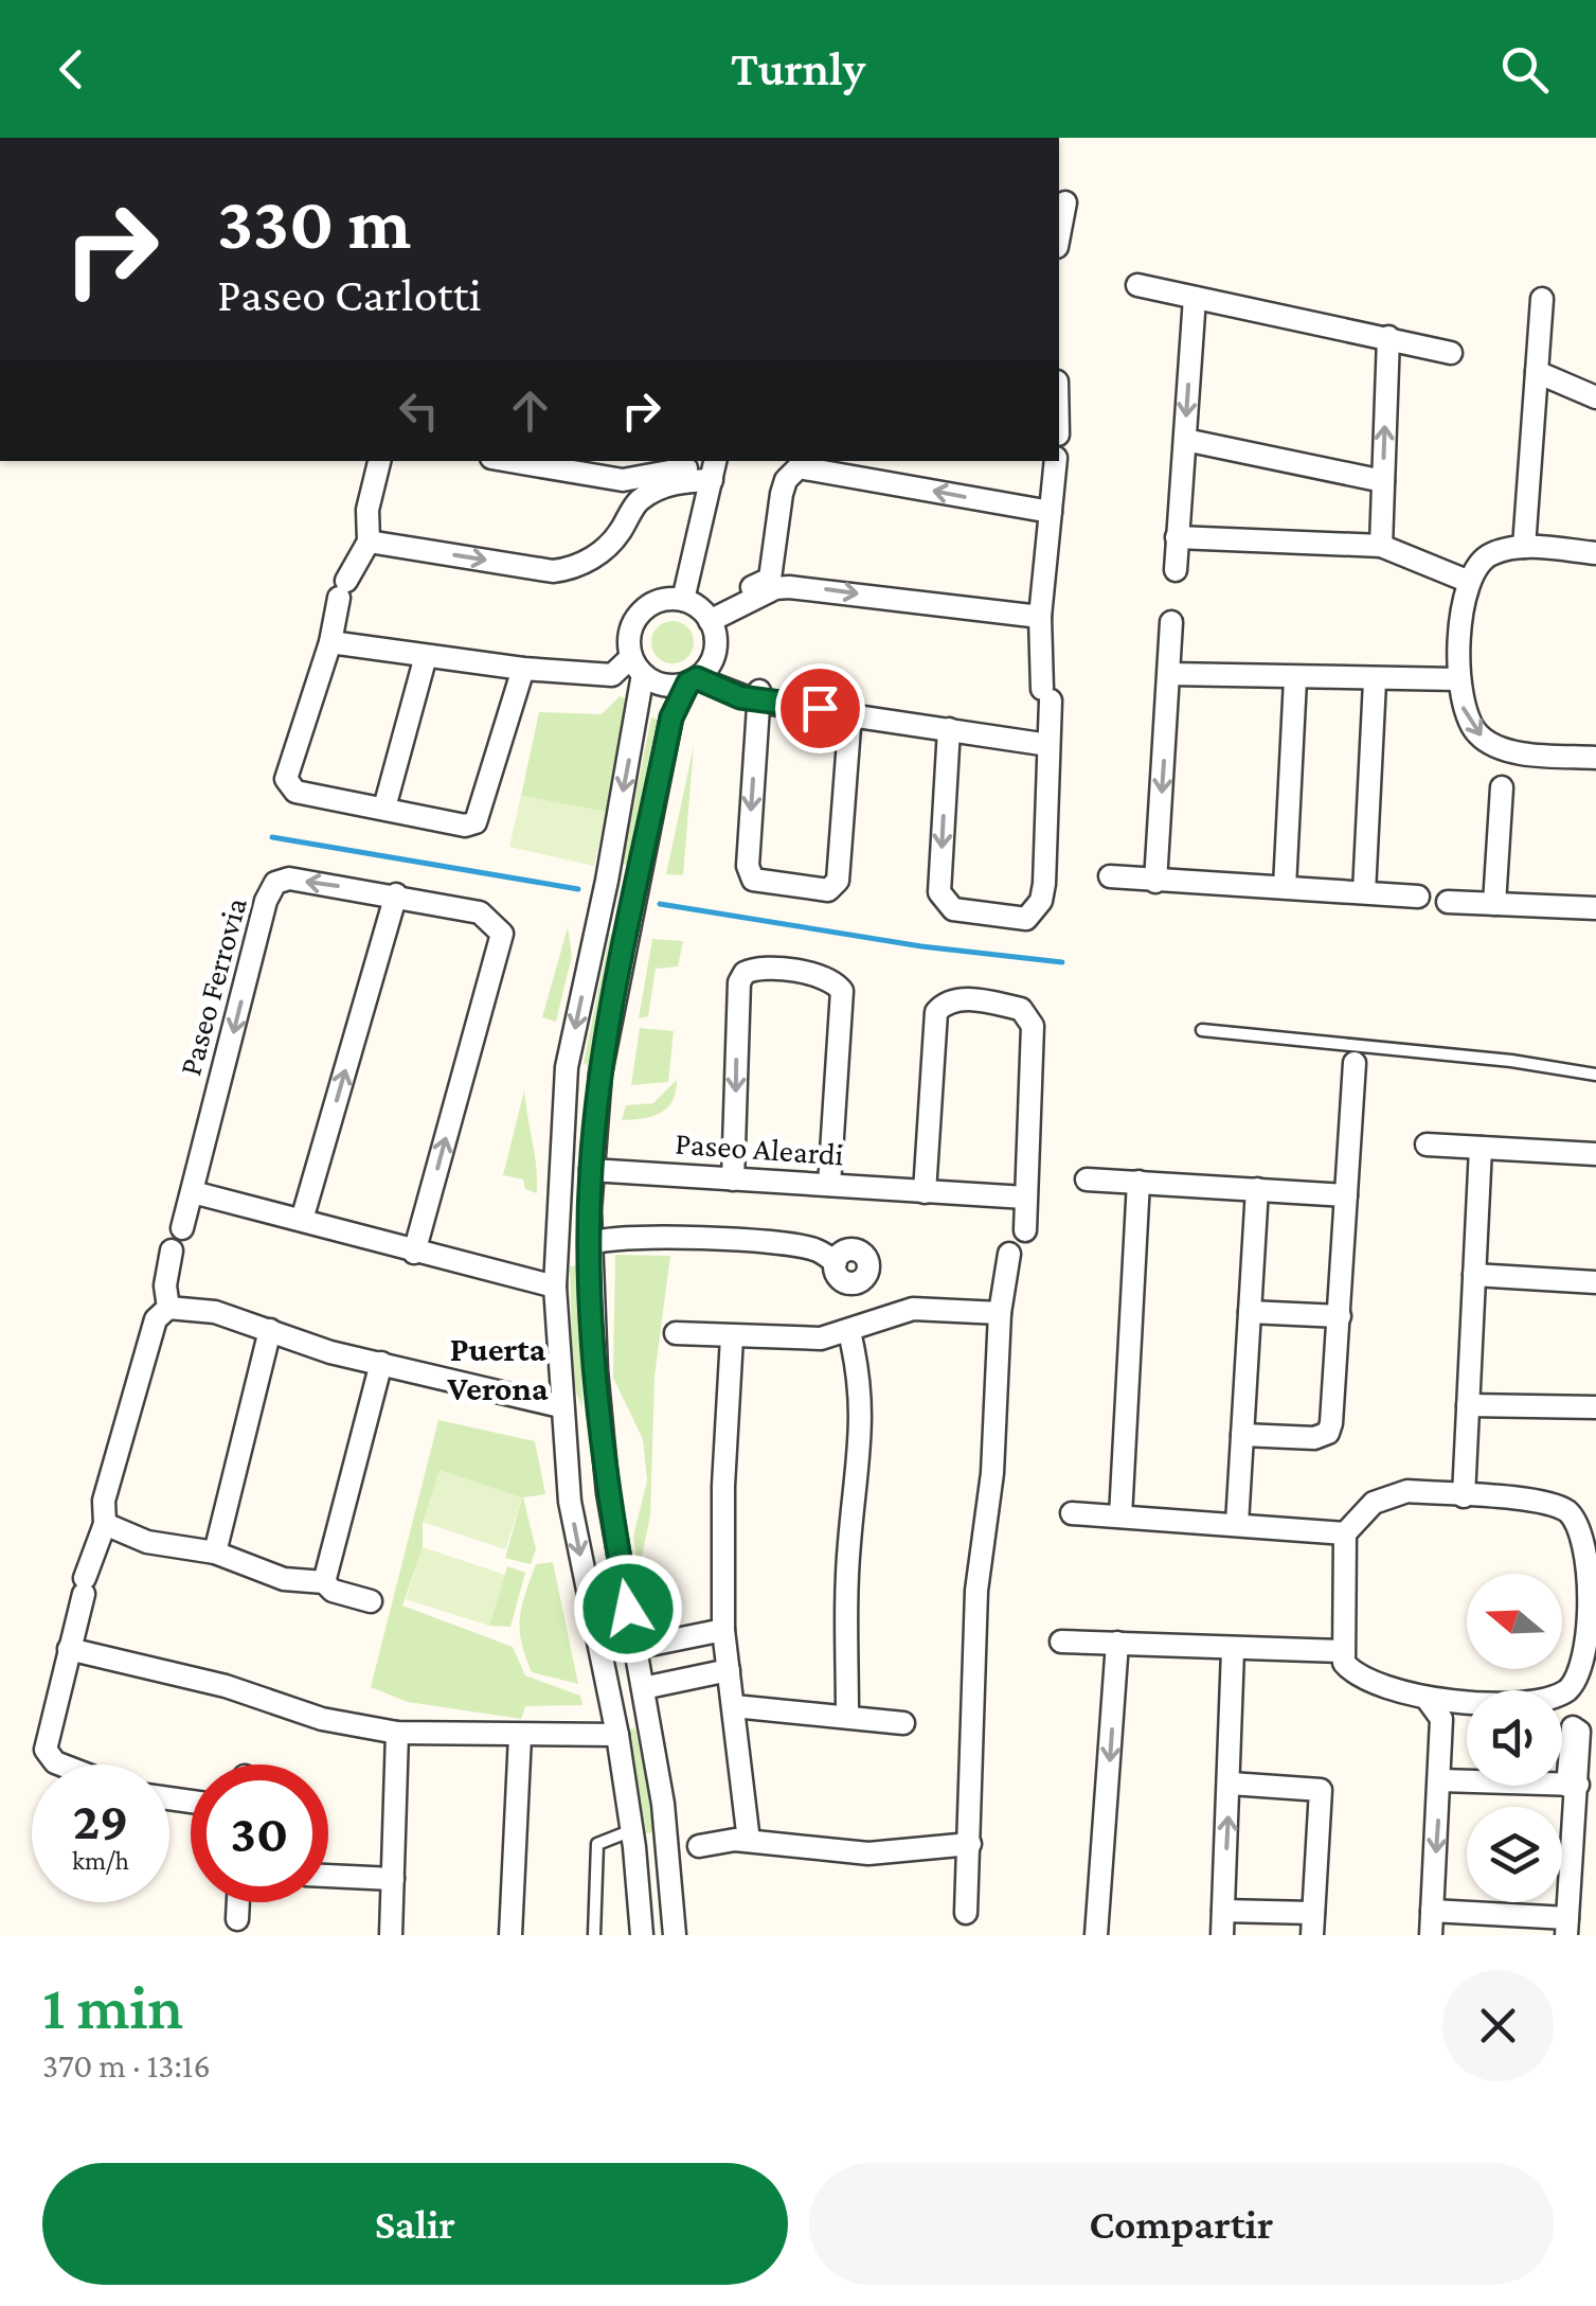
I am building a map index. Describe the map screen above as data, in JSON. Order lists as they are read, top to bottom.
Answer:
{
  "streets": {
    "street": ["Paseo Ferrovia", "Paseo Aleardi"]
  },
  "districts": ["Puerta Verona"],
  "north": "left",
  "page": {
    "header": "Turnly",
    "turn": ["330 m", "Paseo Carlotti"],
    "speed": "29 km/h",
    "limit": "30",
    "heading": ["1 min", "370 m · 13:16"],
    "buttons": ["Salir", "Compartir"]
  }
}
